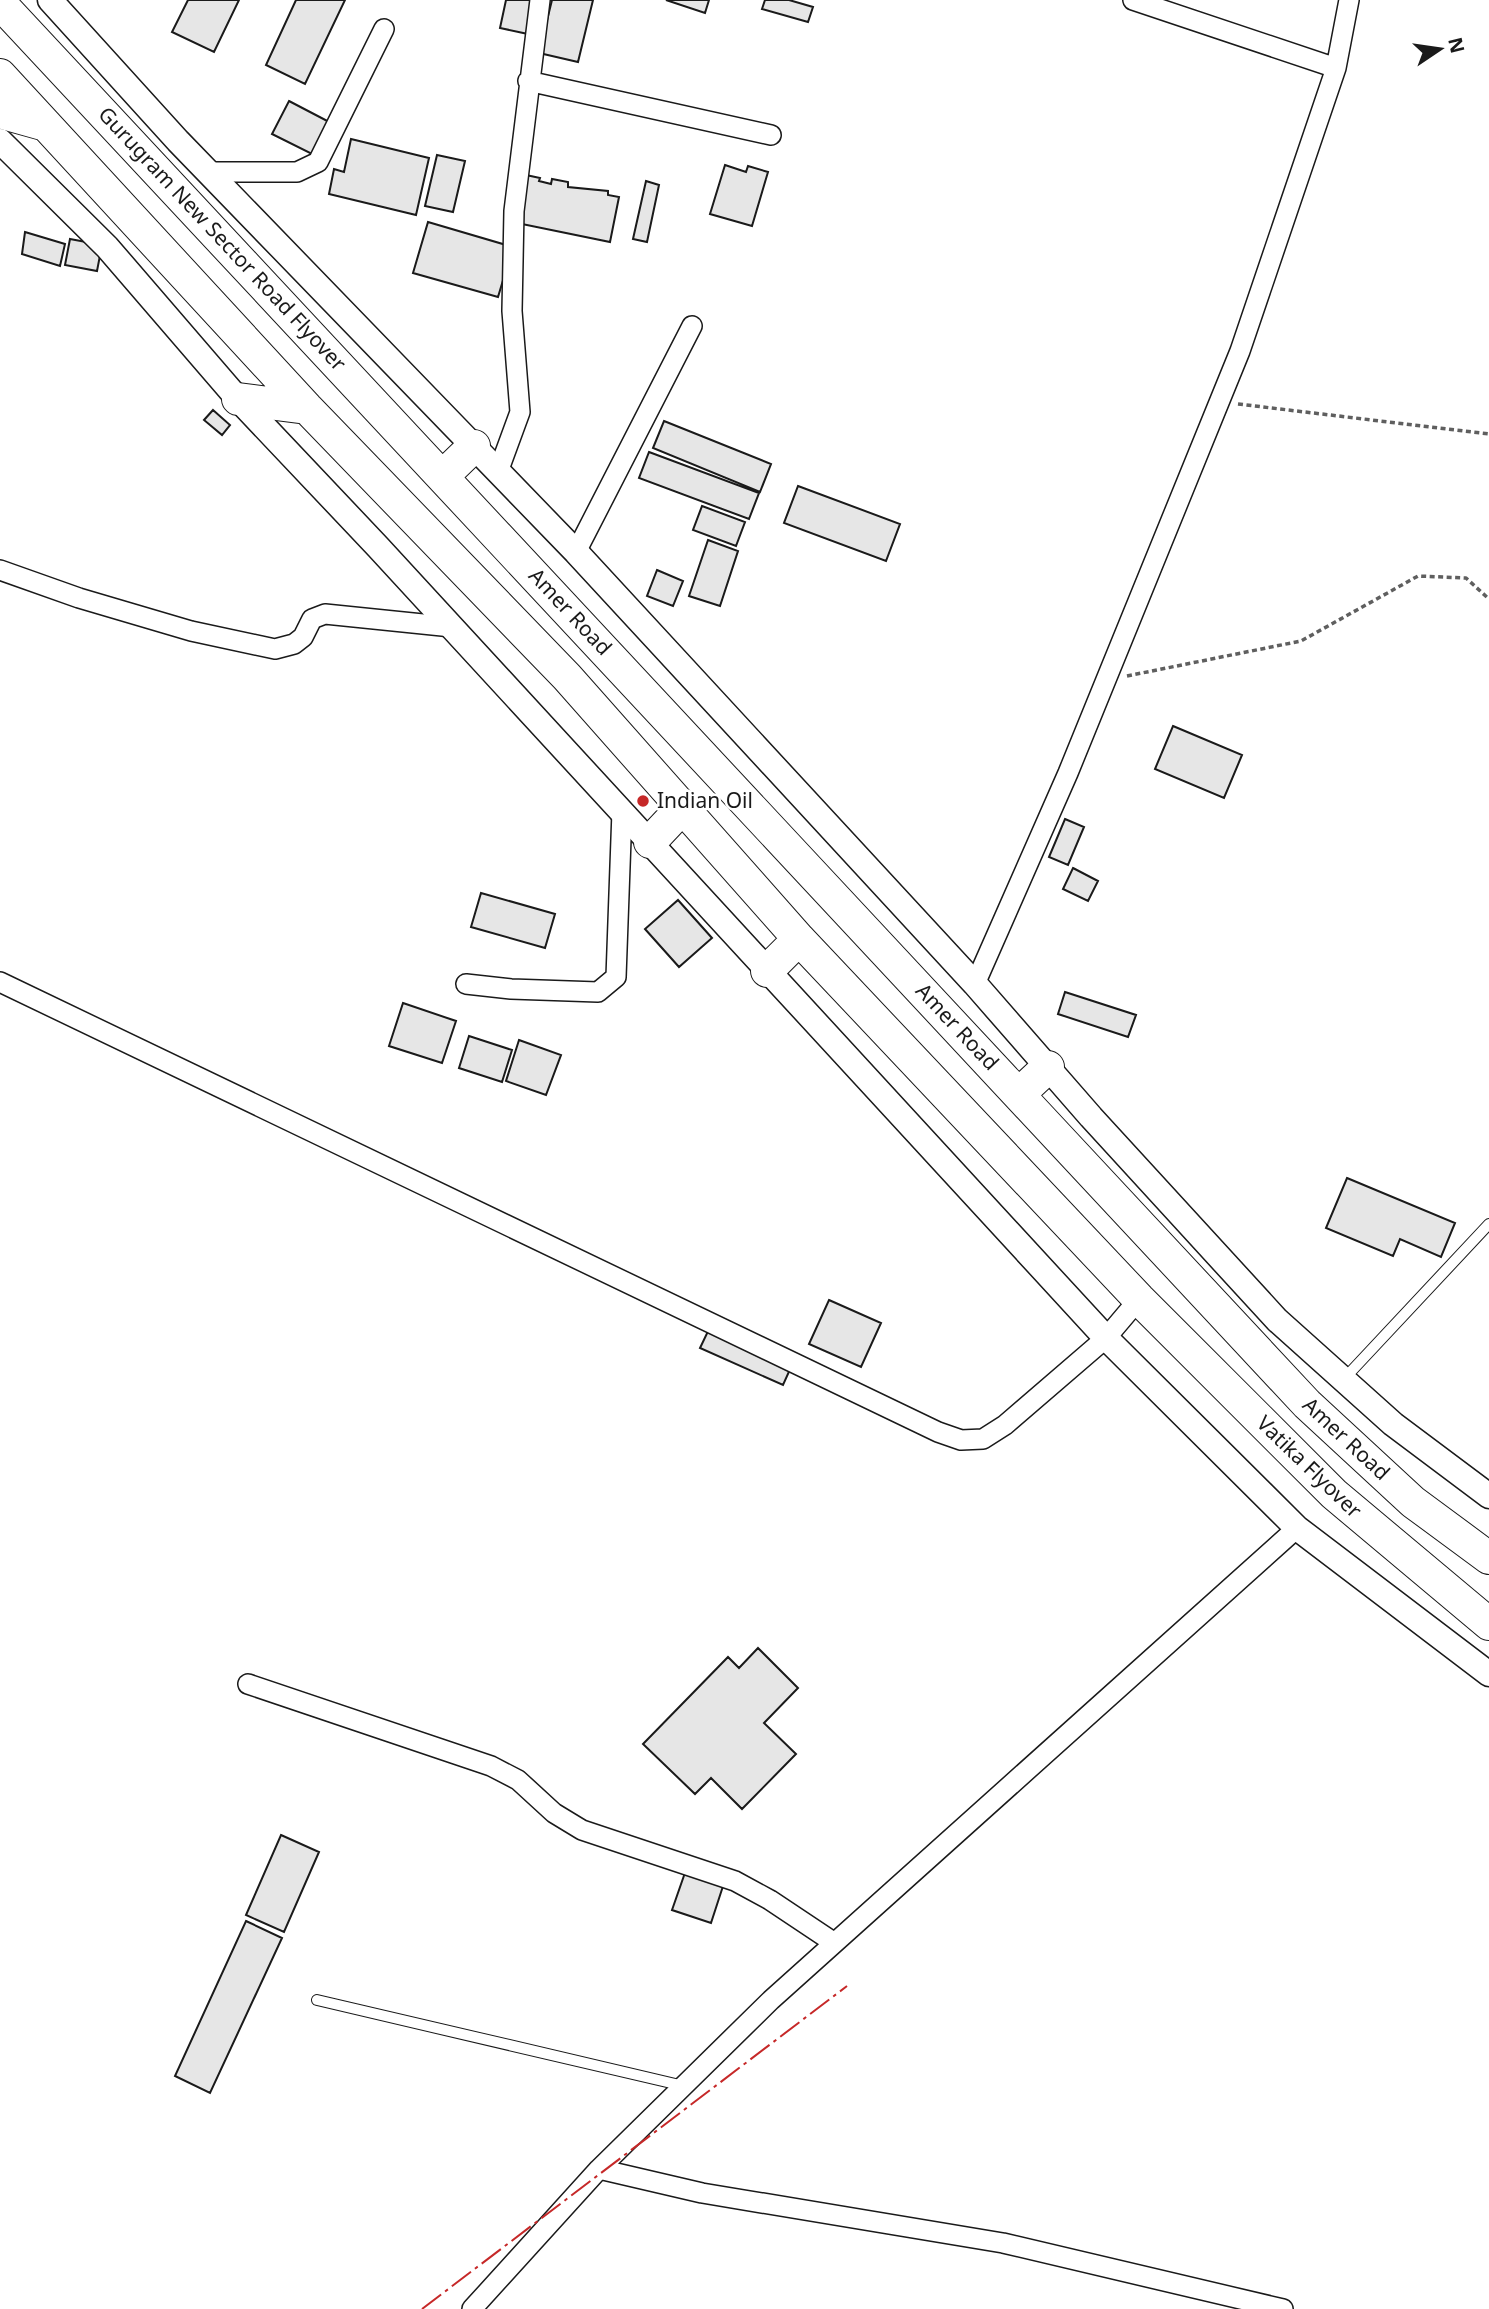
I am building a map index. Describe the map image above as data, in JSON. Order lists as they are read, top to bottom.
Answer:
{
  "streets": {
    "highway": ["Gurugram New Sector Road Flyover", "Amer Road", "Vatika Flyover"]
  },
  "crossings": [
    ["Gurugram New Sector Road Flyover", "Amer Road"]
  ],
  "places": ["Indian Oil"],
  "north": "right"
}
